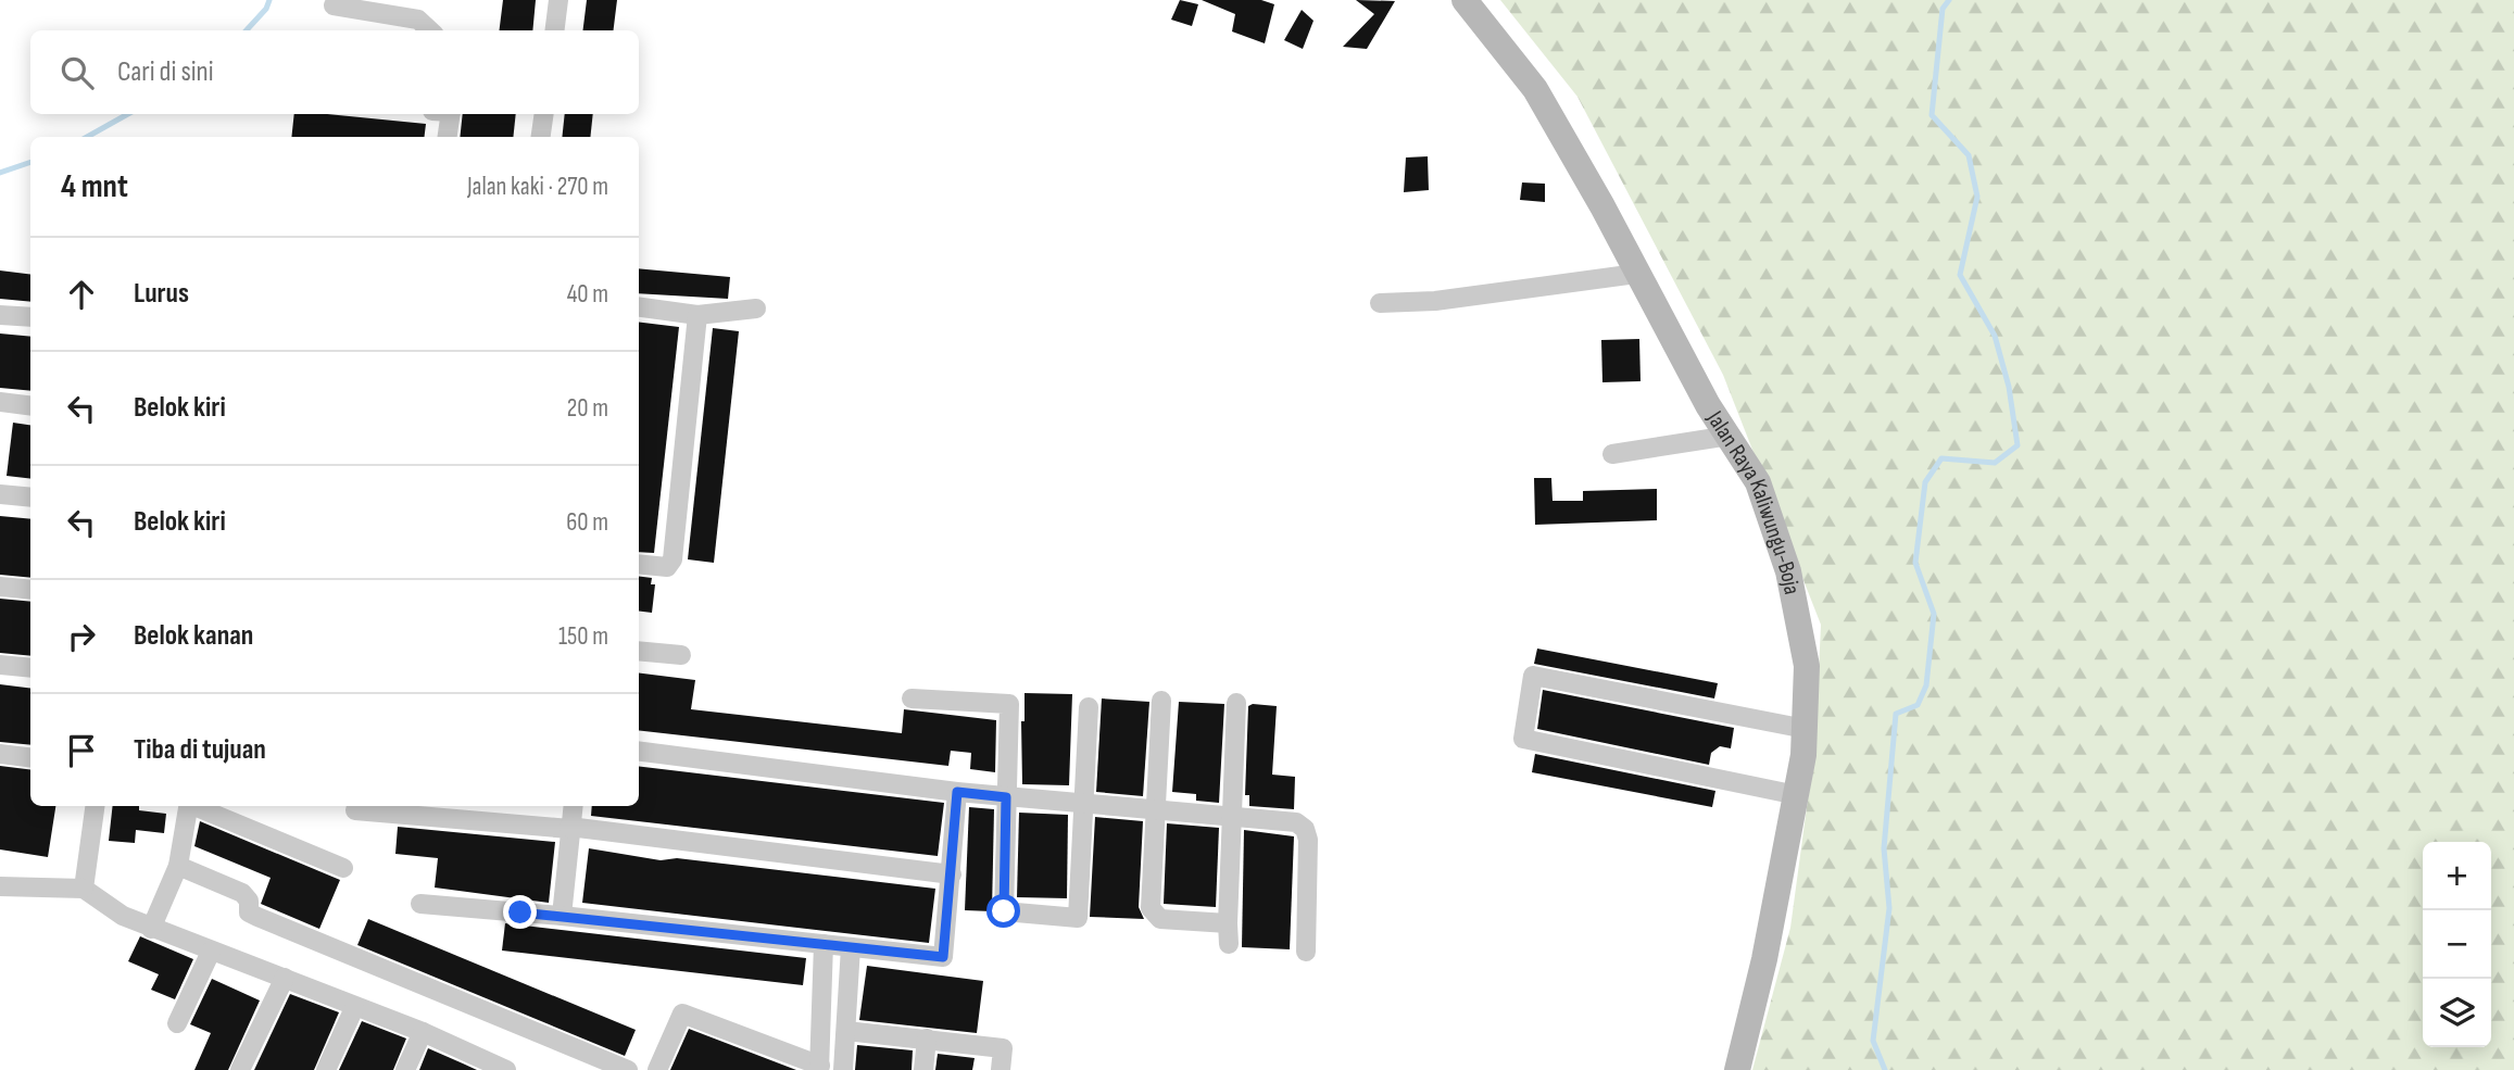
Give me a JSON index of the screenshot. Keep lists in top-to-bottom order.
{
  "streets": {
    "main road": ["Jalan Raya Kaliwungu-Boja"]
  },
  "page": {
    "search": "Cari di sini",
    "heading": ["4 mnt", "Jalan kaki · 270 m"],
    "list": [
      ["Lurus", "40 m"],
      ["Belok kiri", "20 m"],
      ["Belok kiri", "60 m"],
      ["Belok kanan", "150 m"],
      "Tiba di tujuan"
    ],
    "map_buttons": ["+", "−"]
  }
}
